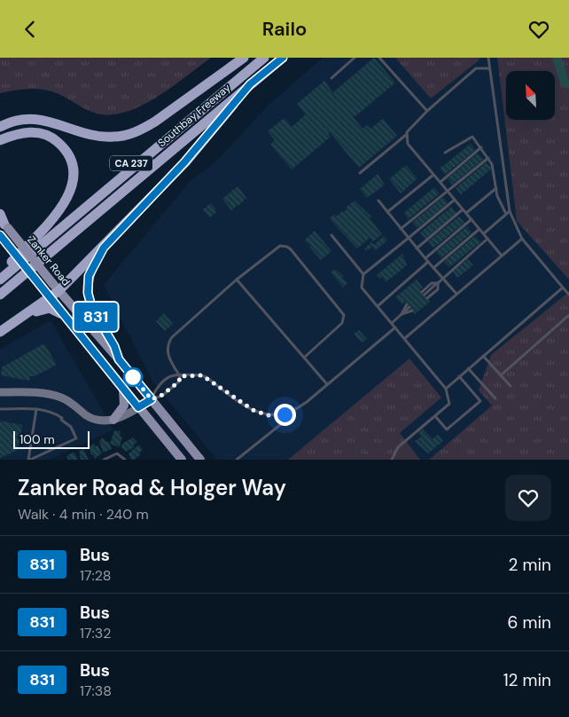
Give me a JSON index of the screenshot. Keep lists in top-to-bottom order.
{
  "streets": {
    "highway": ["Southbay Freeway", "CA 237"],
    "main road": ["Zanker Road"]
  },
  "lines": ["bus line 831"],
  "scale_bar": "100 m",
  "north": "top left",
  "page": {
    "header": "Railo",
    "on_map": "831",
    "scale": "100 m",
    "heading": ["Zanker Road & Holger Way", "Walk · 4 min · 240 m"],
    "list": [
      {
        "mark": "831",
        "name": "Bus",
        "note": "17:28",
        "value": "2 min"
      },
      {
        "mark": "831",
        "name": "Bus",
        "note": "17:32",
        "value": "6 min"
      },
      {
        "mark": "831",
        "name": "Bus",
        "note": "17:38",
        "value": "12 min"
      }
    ]
  }
}
